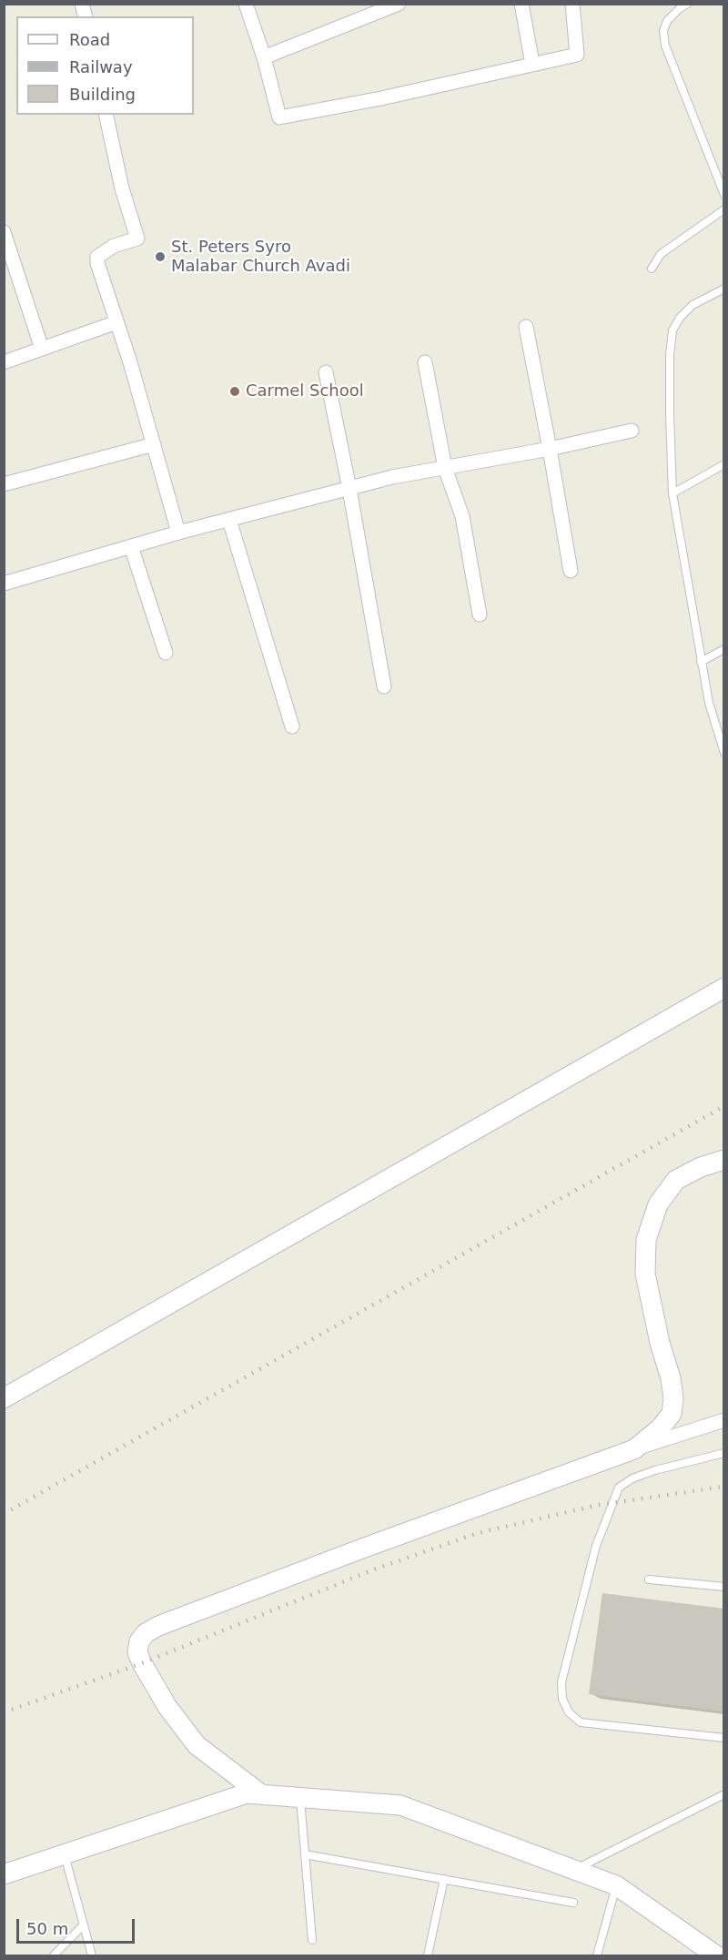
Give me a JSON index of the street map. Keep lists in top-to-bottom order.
{
  "places": ["St. Peters Syro Malabar Church Avadi", "Carmel School"],
  "legend": ["Road", "Railway", "Building"],
  "scale_bar": "50 m"
}
